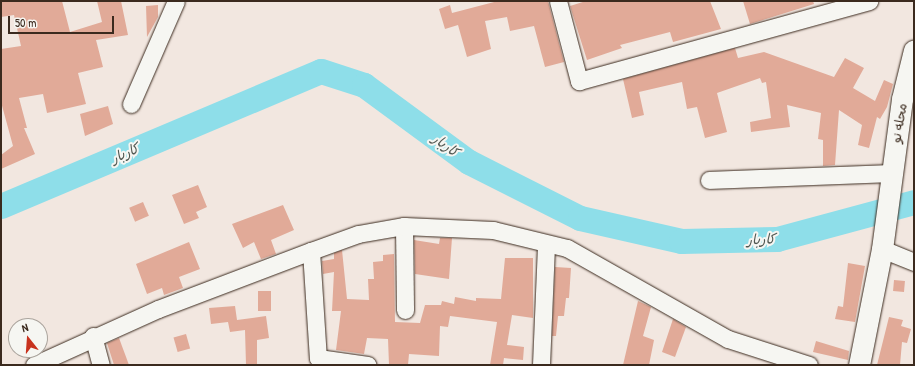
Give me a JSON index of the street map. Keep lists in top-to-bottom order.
{
  "streets": {
    "street": ["محله نو"]
  },
  "water": ["کاربار"],
  "scale_bar": "50 m",
  "north": "top"
}
